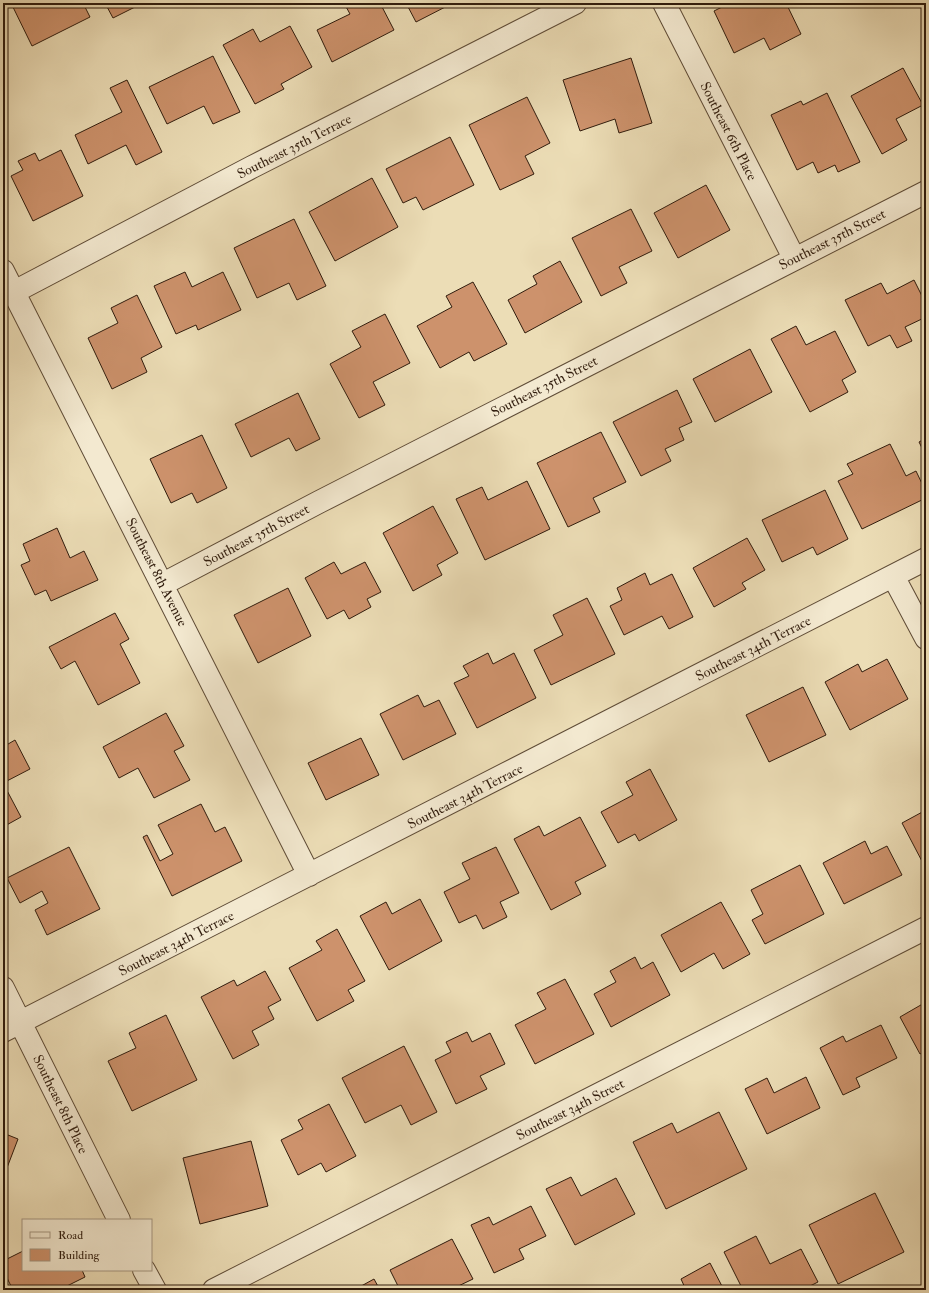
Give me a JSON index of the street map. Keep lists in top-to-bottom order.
{
  "streets": {
    "street": [
      "Southeast 6th Place",
      "Southeast 35th Terrace",
      "Southeast 35th Street",
      "Southeast 8th Avenue",
      "Southeast 34th Terrace",
      "Southeast 8th Place",
      "Southeast 34th Street"
    ]
  },
  "crossings": [
    ["Southeast 6th Place", "Southeast 35th Street"],
    ["Southeast 35th Terrace", "Southeast 8th Avenue"],
    ["Southeast 35th Street", "Southeast 8th Avenue"],
    ["Southeast 8th Avenue", "Southeast 34th Terrace"],
    ["Southeast 34th Terrace", "Southeast 8th Place"]
  ],
  "legend": ["Road", "Building"]
}
